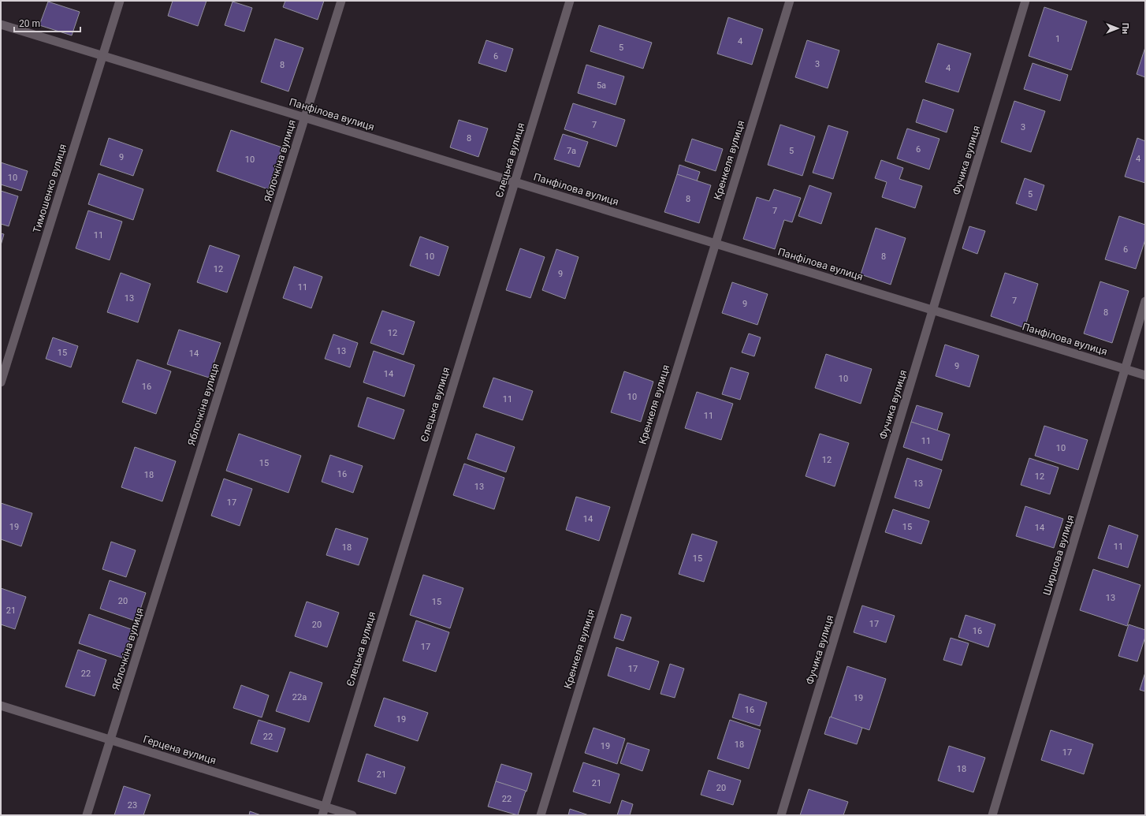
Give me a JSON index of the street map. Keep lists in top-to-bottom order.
{
  "streets": {
    "street": [
      "Панфілова вулиця",
      "Єлецька вулиця",
      "Кренкеля вулиця",
      "Фучика вулиця",
      "Яблочкіна вулиця",
      "Тимошенко вулиця",
      "Ширшова вулиця",
      "Герцена вулиця"
    ]
  },
  "crossings": [
    ["Панфілова вулиця", "Єлецька вулиця"],
    ["Панфілова вулиця", "Кренкеля вулиця"],
    ["Панфілова вулиця", "Фучика вулиця"],
    ["Панфілова вулиця", "Яблочкіна вулиця"],
    ["Панфілова вулиця", "Тимошенко вулиця"],
    ["Панфілова вулиця", "Ширшова вулиця"],
    ["Єлецька вулиця", "Герцена вулиця"],
    ["Яблочкіна вулиця", "Герцена вулиця"]
  ],
  "house_numbers": [
    "1",
    "4",
    "5",
    "6",
    "3",
    "8",
    "4",
    "5а",
    "7",
    "3",
    "8",
    "6",
    "7а",
    "5",
    "9",
    "4",
    "10",
    "10",
    "5",
    "8",
    "7",
    "11",
    "6",
    "10",
    "8",
    "12",
    "9",
    "11",
    "13",
    "7",
    "9",
    "8",
    "12",
    "13",
    "15",
    "14",
    "9",
    "14",
    "10",
    "16",
    "10",
    "11",
    "11",
    "11",
    "10",
    "12",
    "15",
    "16",
    "18",
    "12",
    "13",
    "13",
    "17",
    "14",
    "19",
    "15",
    "14",
    "11",
    "18",
    "15",
    "13",
    "20",
    "15",
    "21",
    "17",
    "20",
    "16",
    "17",
    "17",
    "22",
    "22а",
    "19",
    "16",
    "19",
    "22",
    "18",
    "19",
    "17",
    "18",
    "21",
    "21",
    "20",
    "22",
    "23"
  ],
  "scale_bar": "20 m",
  "north": "right"
}
